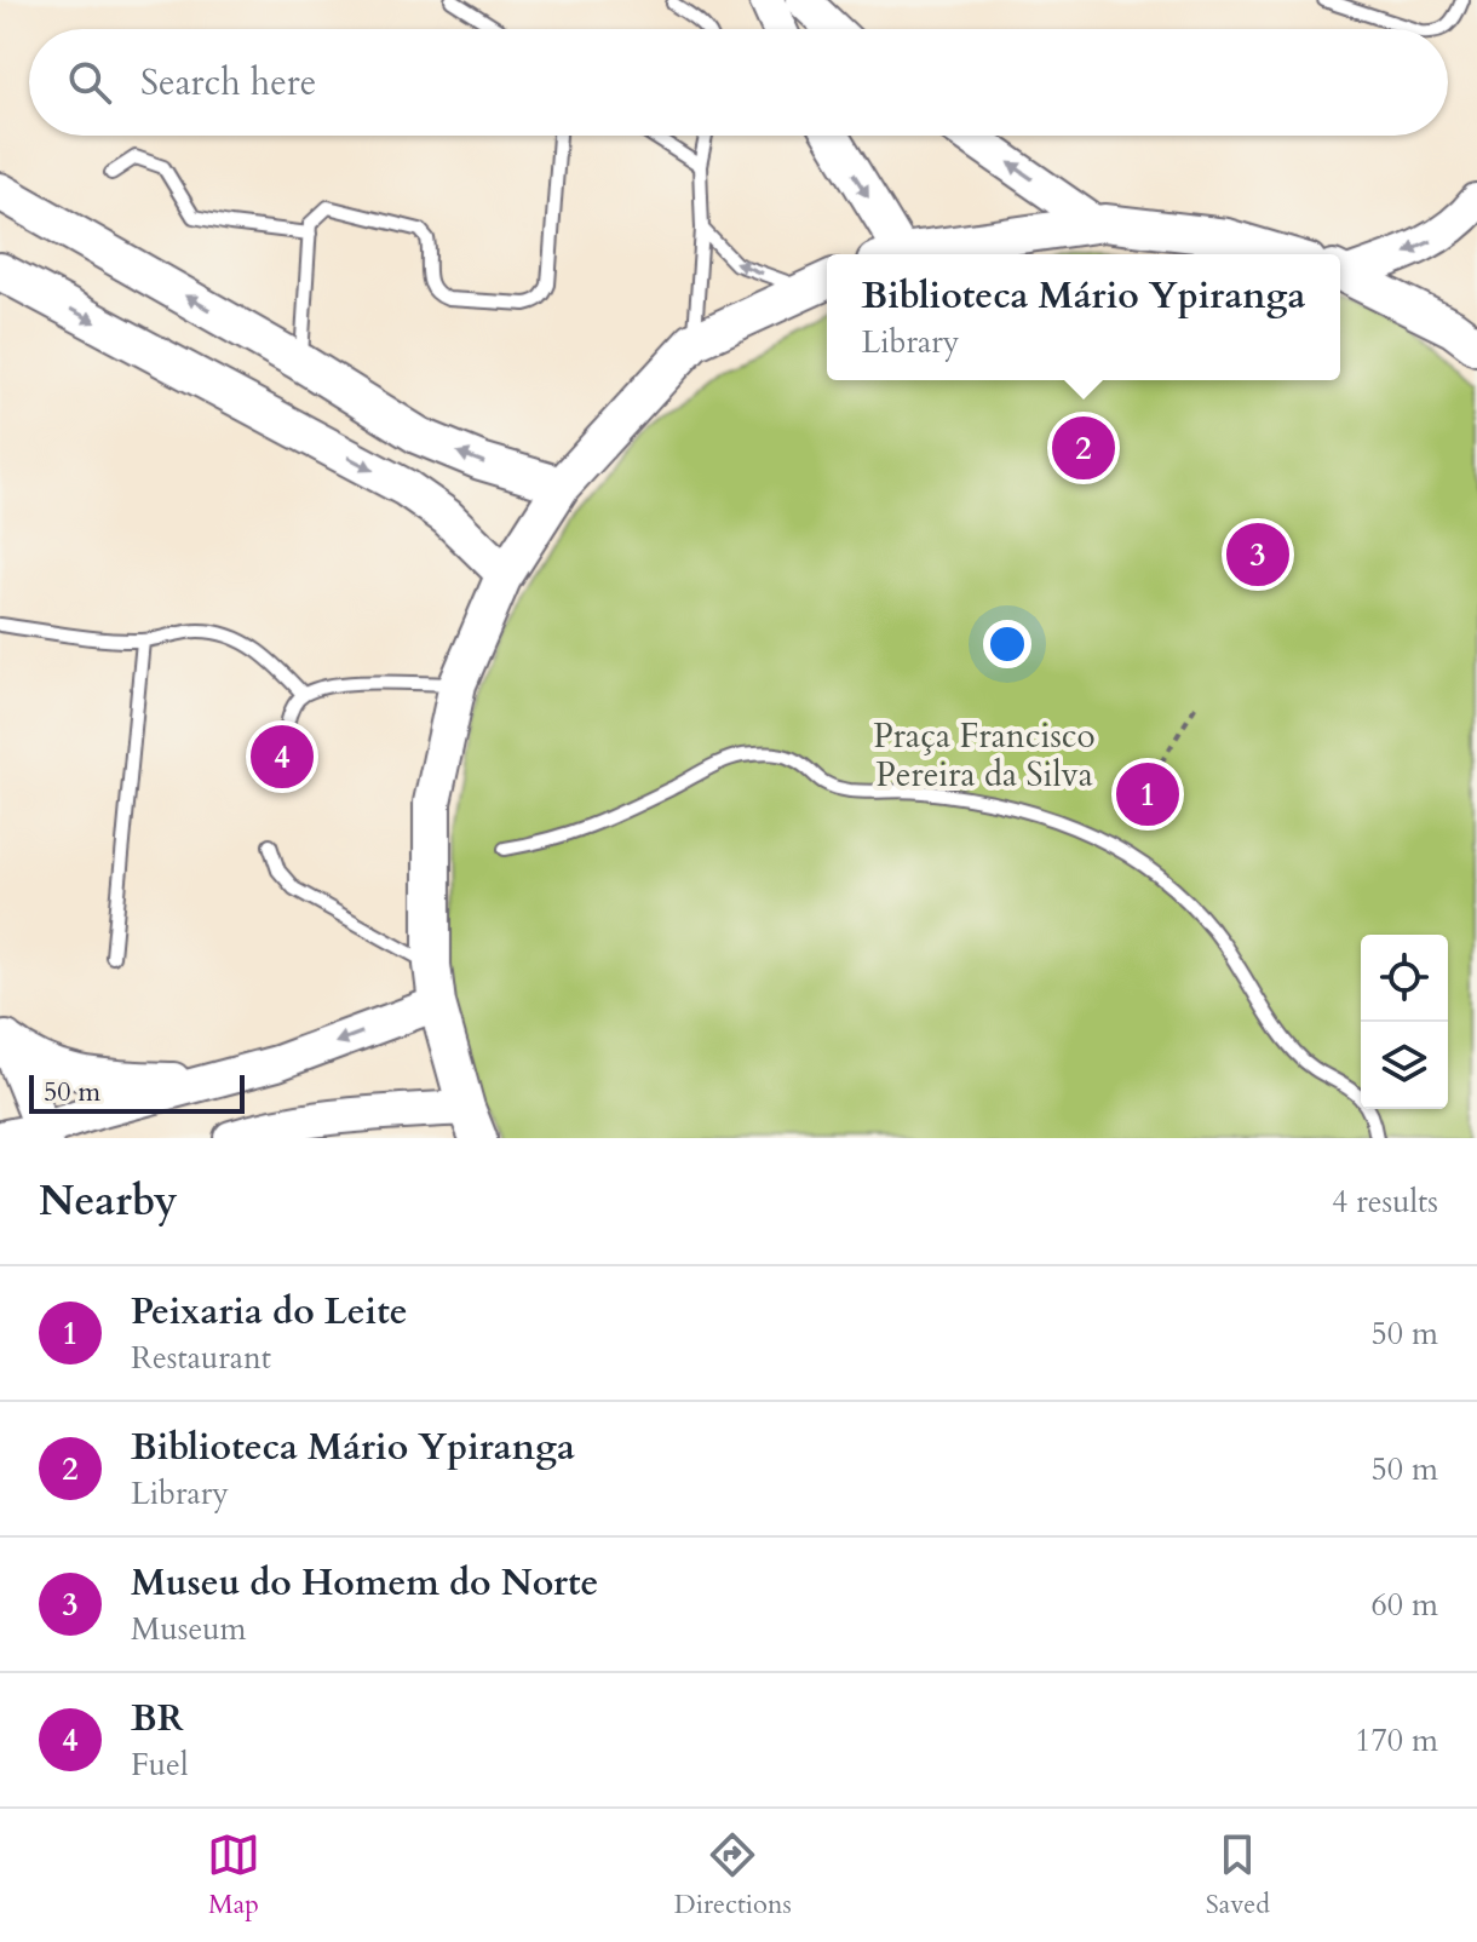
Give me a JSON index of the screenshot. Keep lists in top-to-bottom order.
{
  "parks": ["Praça Francisco Pereira da Silva"],
  "scale_bar": "50 m",
  "page": {
    "search": "Search here",
    "popup": ["Biblioteca Mário Ypiranga", "Library"],
    "pins": [
      "2",
      "3",
      "4",
      "1"
    ],
    "scale": "50 m",
    "heading": ["Nearby", "4 results"],
    "list": [
      {
        "mark": "1",
        "name": "Peixaria do Leite",
        "note": "Restaurant",
        "value": "50 m"
      },
      {
        "mark": "2",
        "name": "Biblioteca Mário Ypiranga",
        "note": "Library",
        "value": "50 m"
      },
      {
        "mark": "3",
        "name": "Museu do Homem do Norte",
        "note": "Museum",
        "value": "60 m"
      },
      {
        "mark": "4",
        "name": "BR",
        "note": "Fuel",
        "value": "170 m"
      }
    ],
    "nav": ["Map", "Directions", "Saved"]
  }
}
